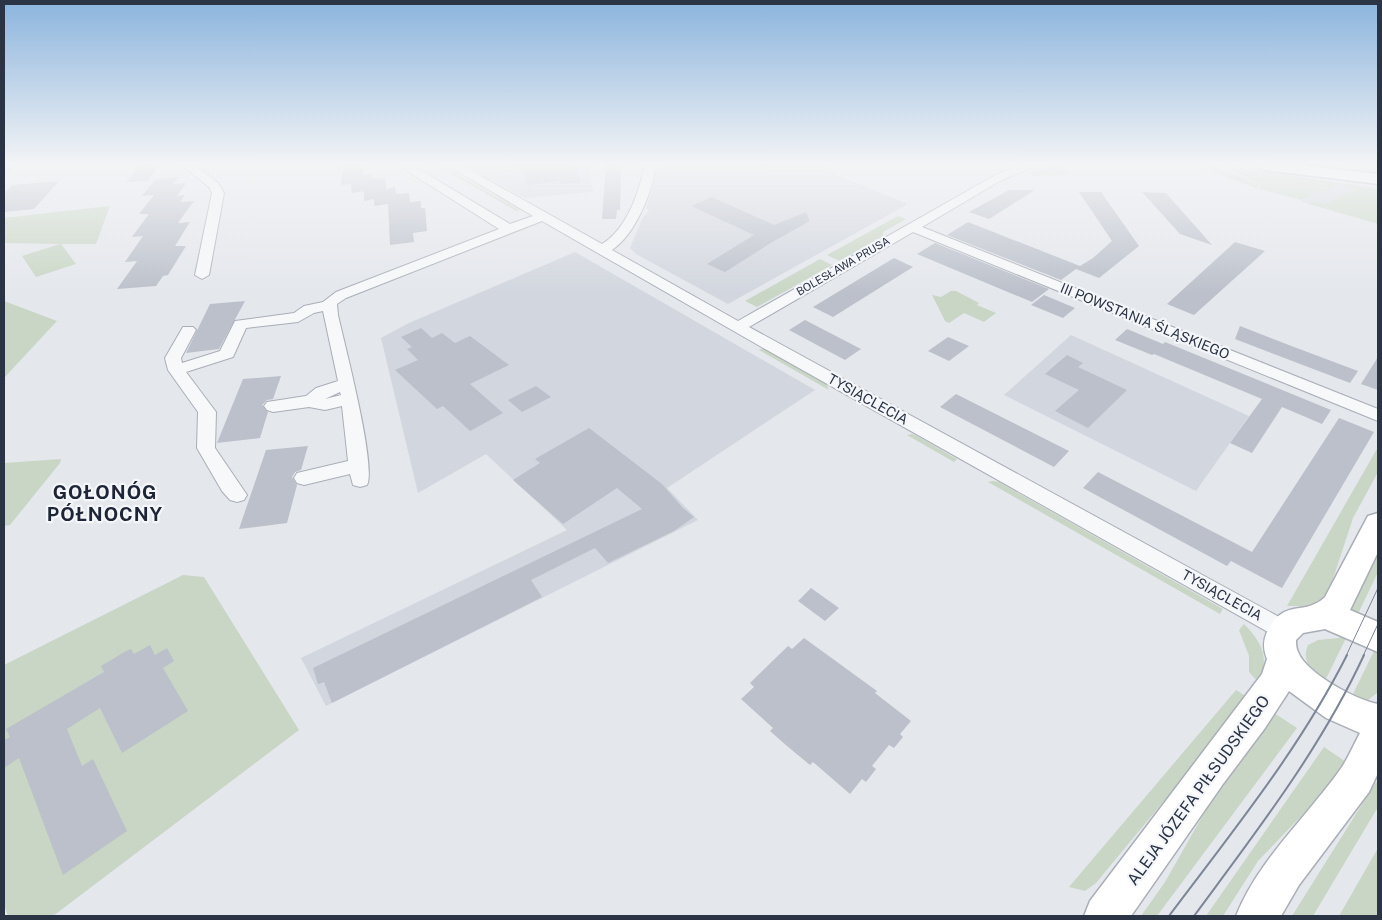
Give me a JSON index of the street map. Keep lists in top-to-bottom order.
{
  "streets": {
    "street": [
      "BOLESŁAWA PRUSA",
      "III POWSTANIA ŚLĄSKIEGO",
      "TYSIĄCLECIA",
      "ALEJA JÓZEFA PIŁSUDSKIEGO"
    ]
  },
  "crossings": [
    ["BOLESŁAWA PRUSA", "III POWSTANIA ŚLĄSKIEGO"],
    ["BOLESŁAWA PRUSA", "TYSIĄCLECIA"],
    ["TYSIĄCLECIA", "ALEJA JÓZEFA PIŁSUDSKIEGO"]
  ],
  "districts": ["GOŁONÓG PÓŁNOCNY"]
}
